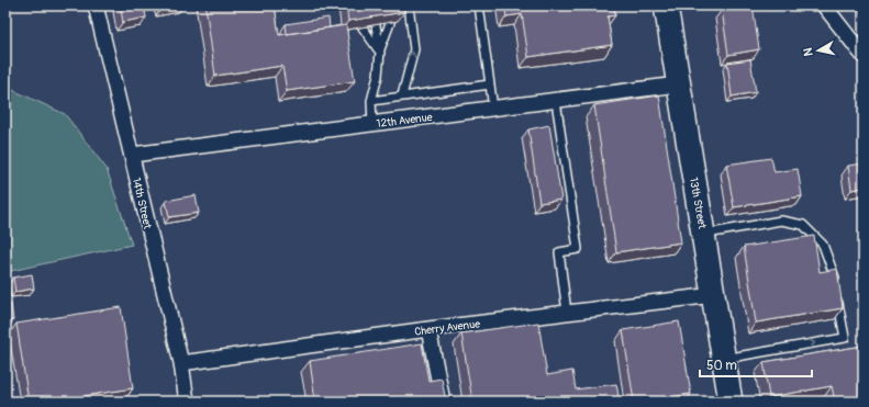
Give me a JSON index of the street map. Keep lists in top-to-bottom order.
{
  "streets": {
    "main road": ["13th Street"],
    "street": ["12th Avenue", "14th Street", "Cherry Avenue"]
  },
  "crossings": [
    ["12th Avenue", "14th Street"],
    ["12th Avenue", "13th Street"],
    ["14th Street", "Cherry Avenue"],
    ["13th Street", "Cherry Avenue"]
  ],
  "scale_bar": "50 m",
  "north": "left"
}
